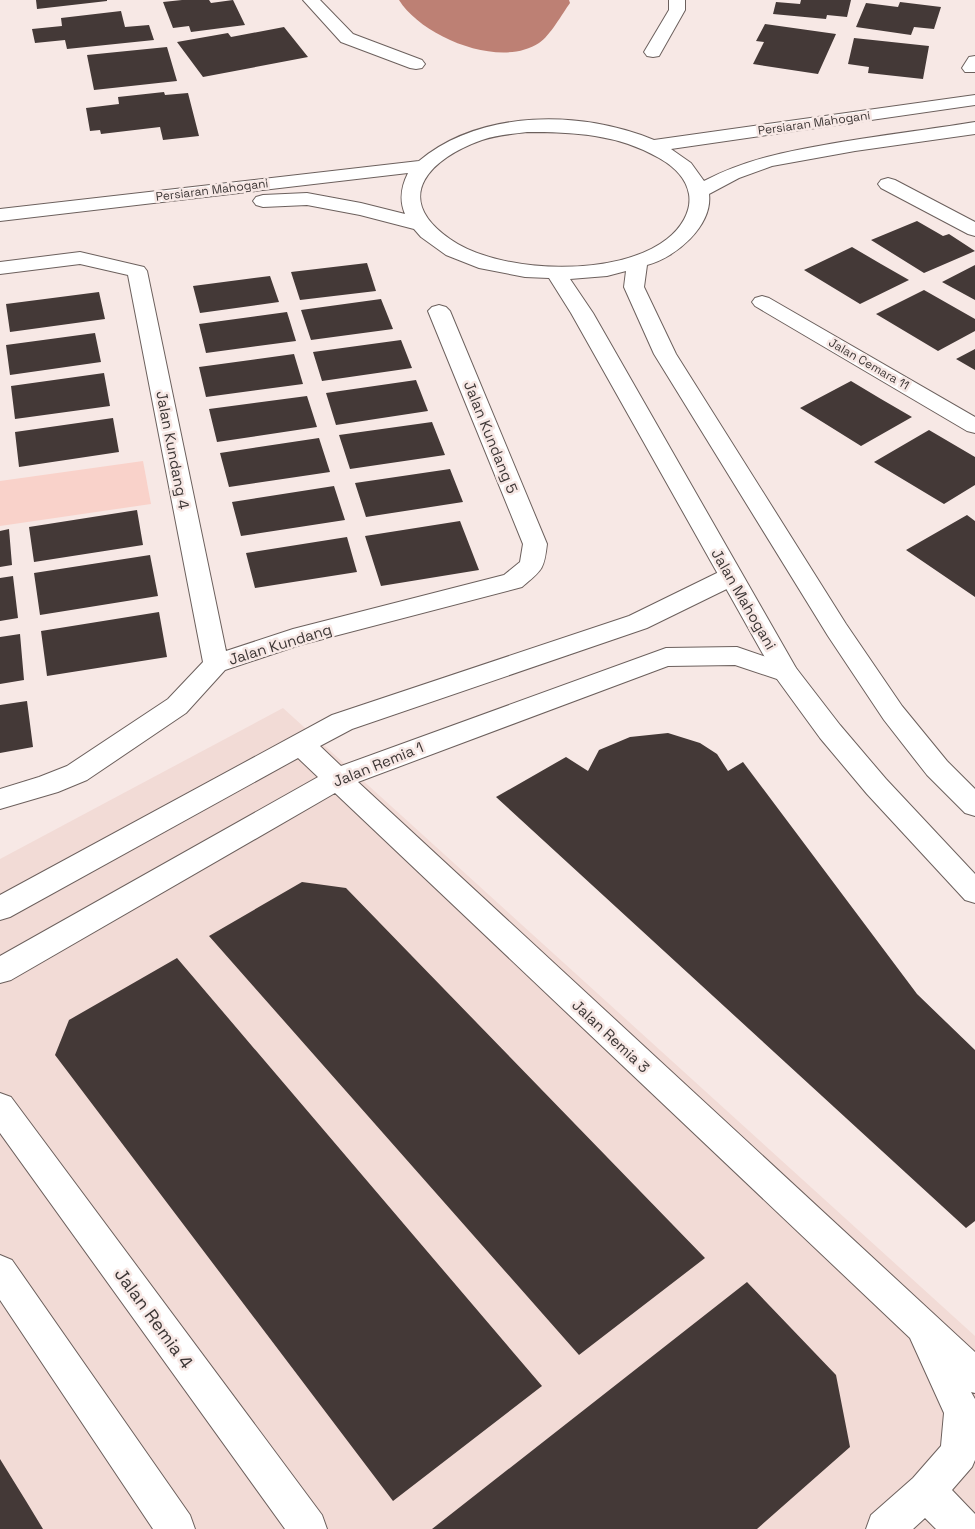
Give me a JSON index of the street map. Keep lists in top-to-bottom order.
{
  "streets": {
    "street": [
      "Persiaran Mahogani",
      "Jalan Cemara 11",
      "Jalan Kundang 5",
      "Jalan Kundang 4",
      "Jalan Mahogani",
      "Jalan Kundang",
      "Jalan Remia 1",
      "Jalan Remia 3",
      "Jalan Remia 4"
    ]
  },
  "crossings": [
    ["Jalan Kundang 5", "Jalan Kundang"],
    ["Jalan Kundang 4", "Jalan Kundang"],
    ["Jalan Mahogani", "Jalan Remia 1"],
    ["Jalan Remia 1", "Jalan Remia 3"]
  ]
}
